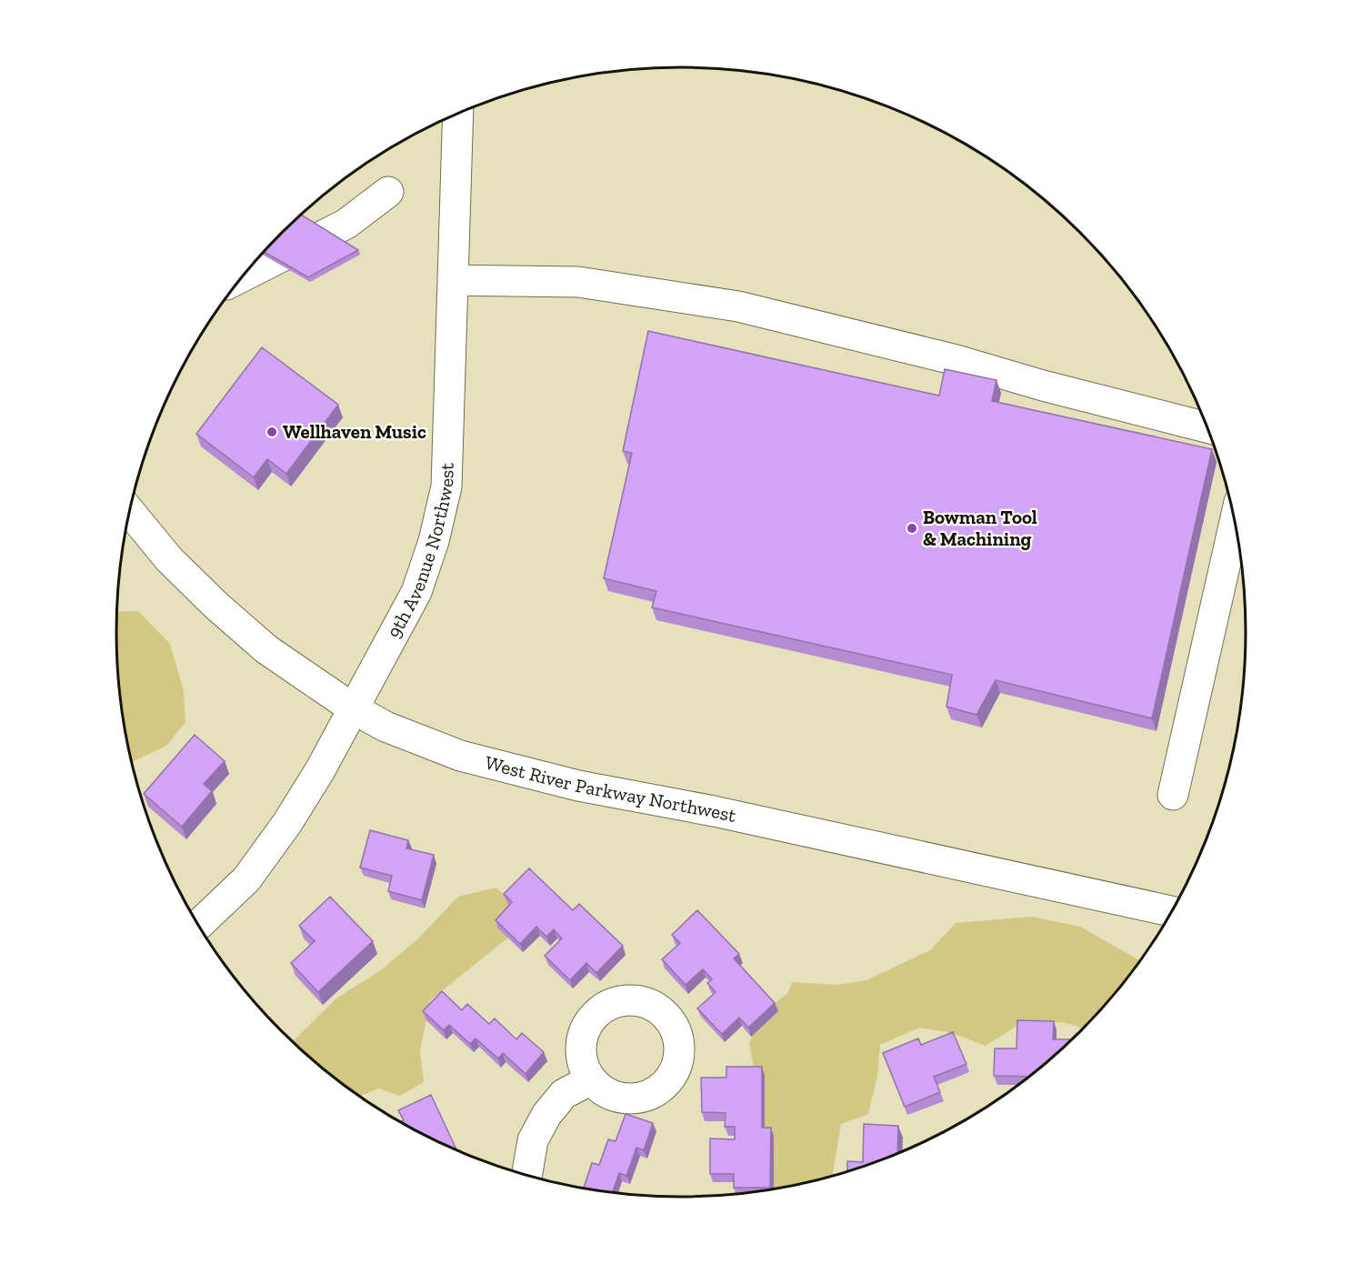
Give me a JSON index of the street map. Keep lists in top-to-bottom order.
{
  "streets": {
    "main road": ["9th Avenue Northwest", "West River Parkway Northwest"]
  },
  "crossings": [
    ["9th Avenue Northwest", "West River Parkway Northwest"]
  ],
  "places": ["Wellhaven Music", "Bowman Tool & Machining"]
}
